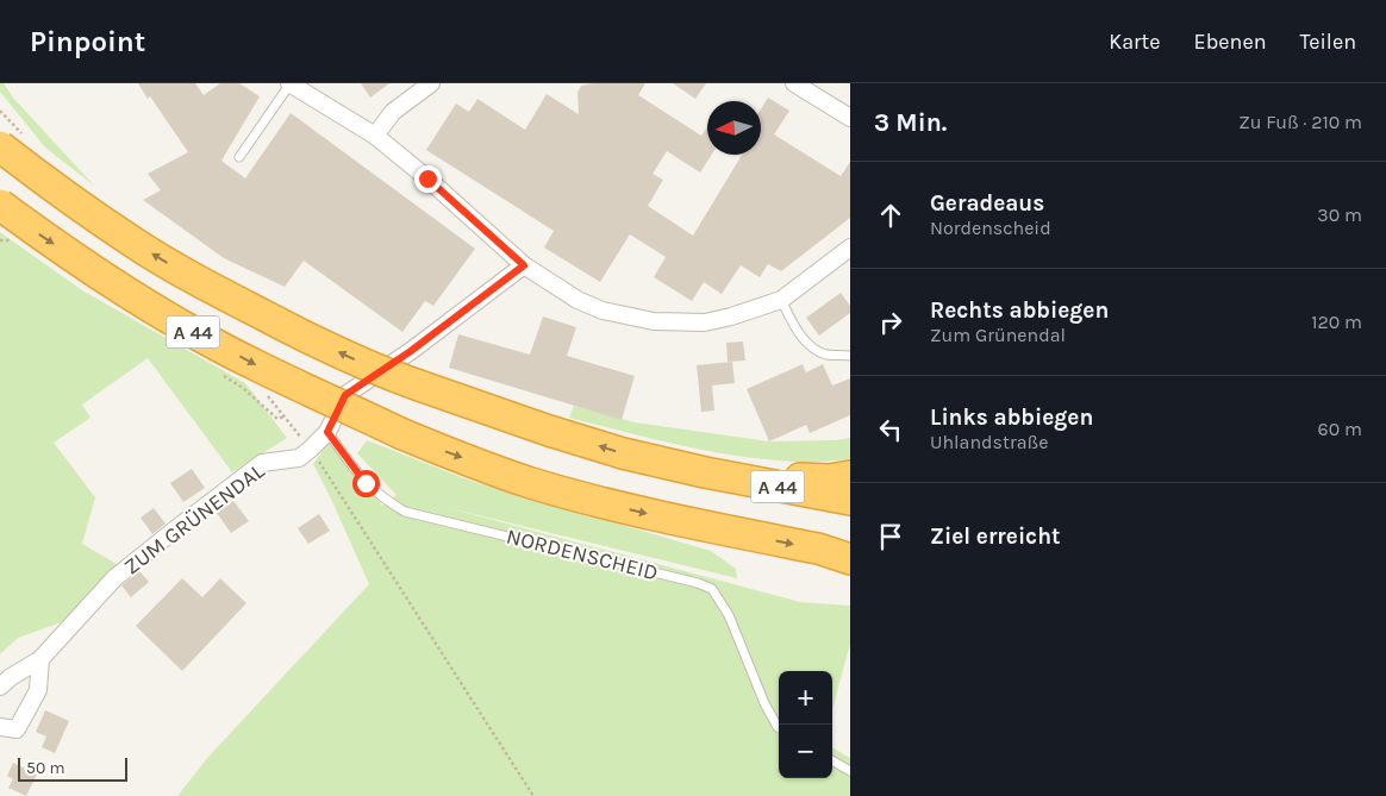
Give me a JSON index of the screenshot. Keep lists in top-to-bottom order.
{
  "streets": {
    "highway": ["A 44"],
    "street": ["ZUM GRÜNENDAL"],
    "lane": ["NORDENSCHEID"]
  },
  "crossings": [
    ["ZUM GRÜNENDAL", "NORDENSCHEID"]
  ],
  "scale_bar": "50 m",
  "north": "left",
  "page": {
    "header": "Pinpoint",
    "nav": ["Karte", "Ebenen", "Teilen"],
    "heading": ["3 Min.", "Zu Fuß · 210 m"],
    "list": [
      ["Geradeaus", "Nordenscheid", "30 m"],
      ["Rechts abbiegen", "Zum Grünendal", "120 m"],
      ["Links abbiegen", "Uhlandstraße", "60 m"],
      "Ziel erreicht"
    ],
    "map_buttons": ["+", "−"],
    "scale": "50 m"
  }
}
